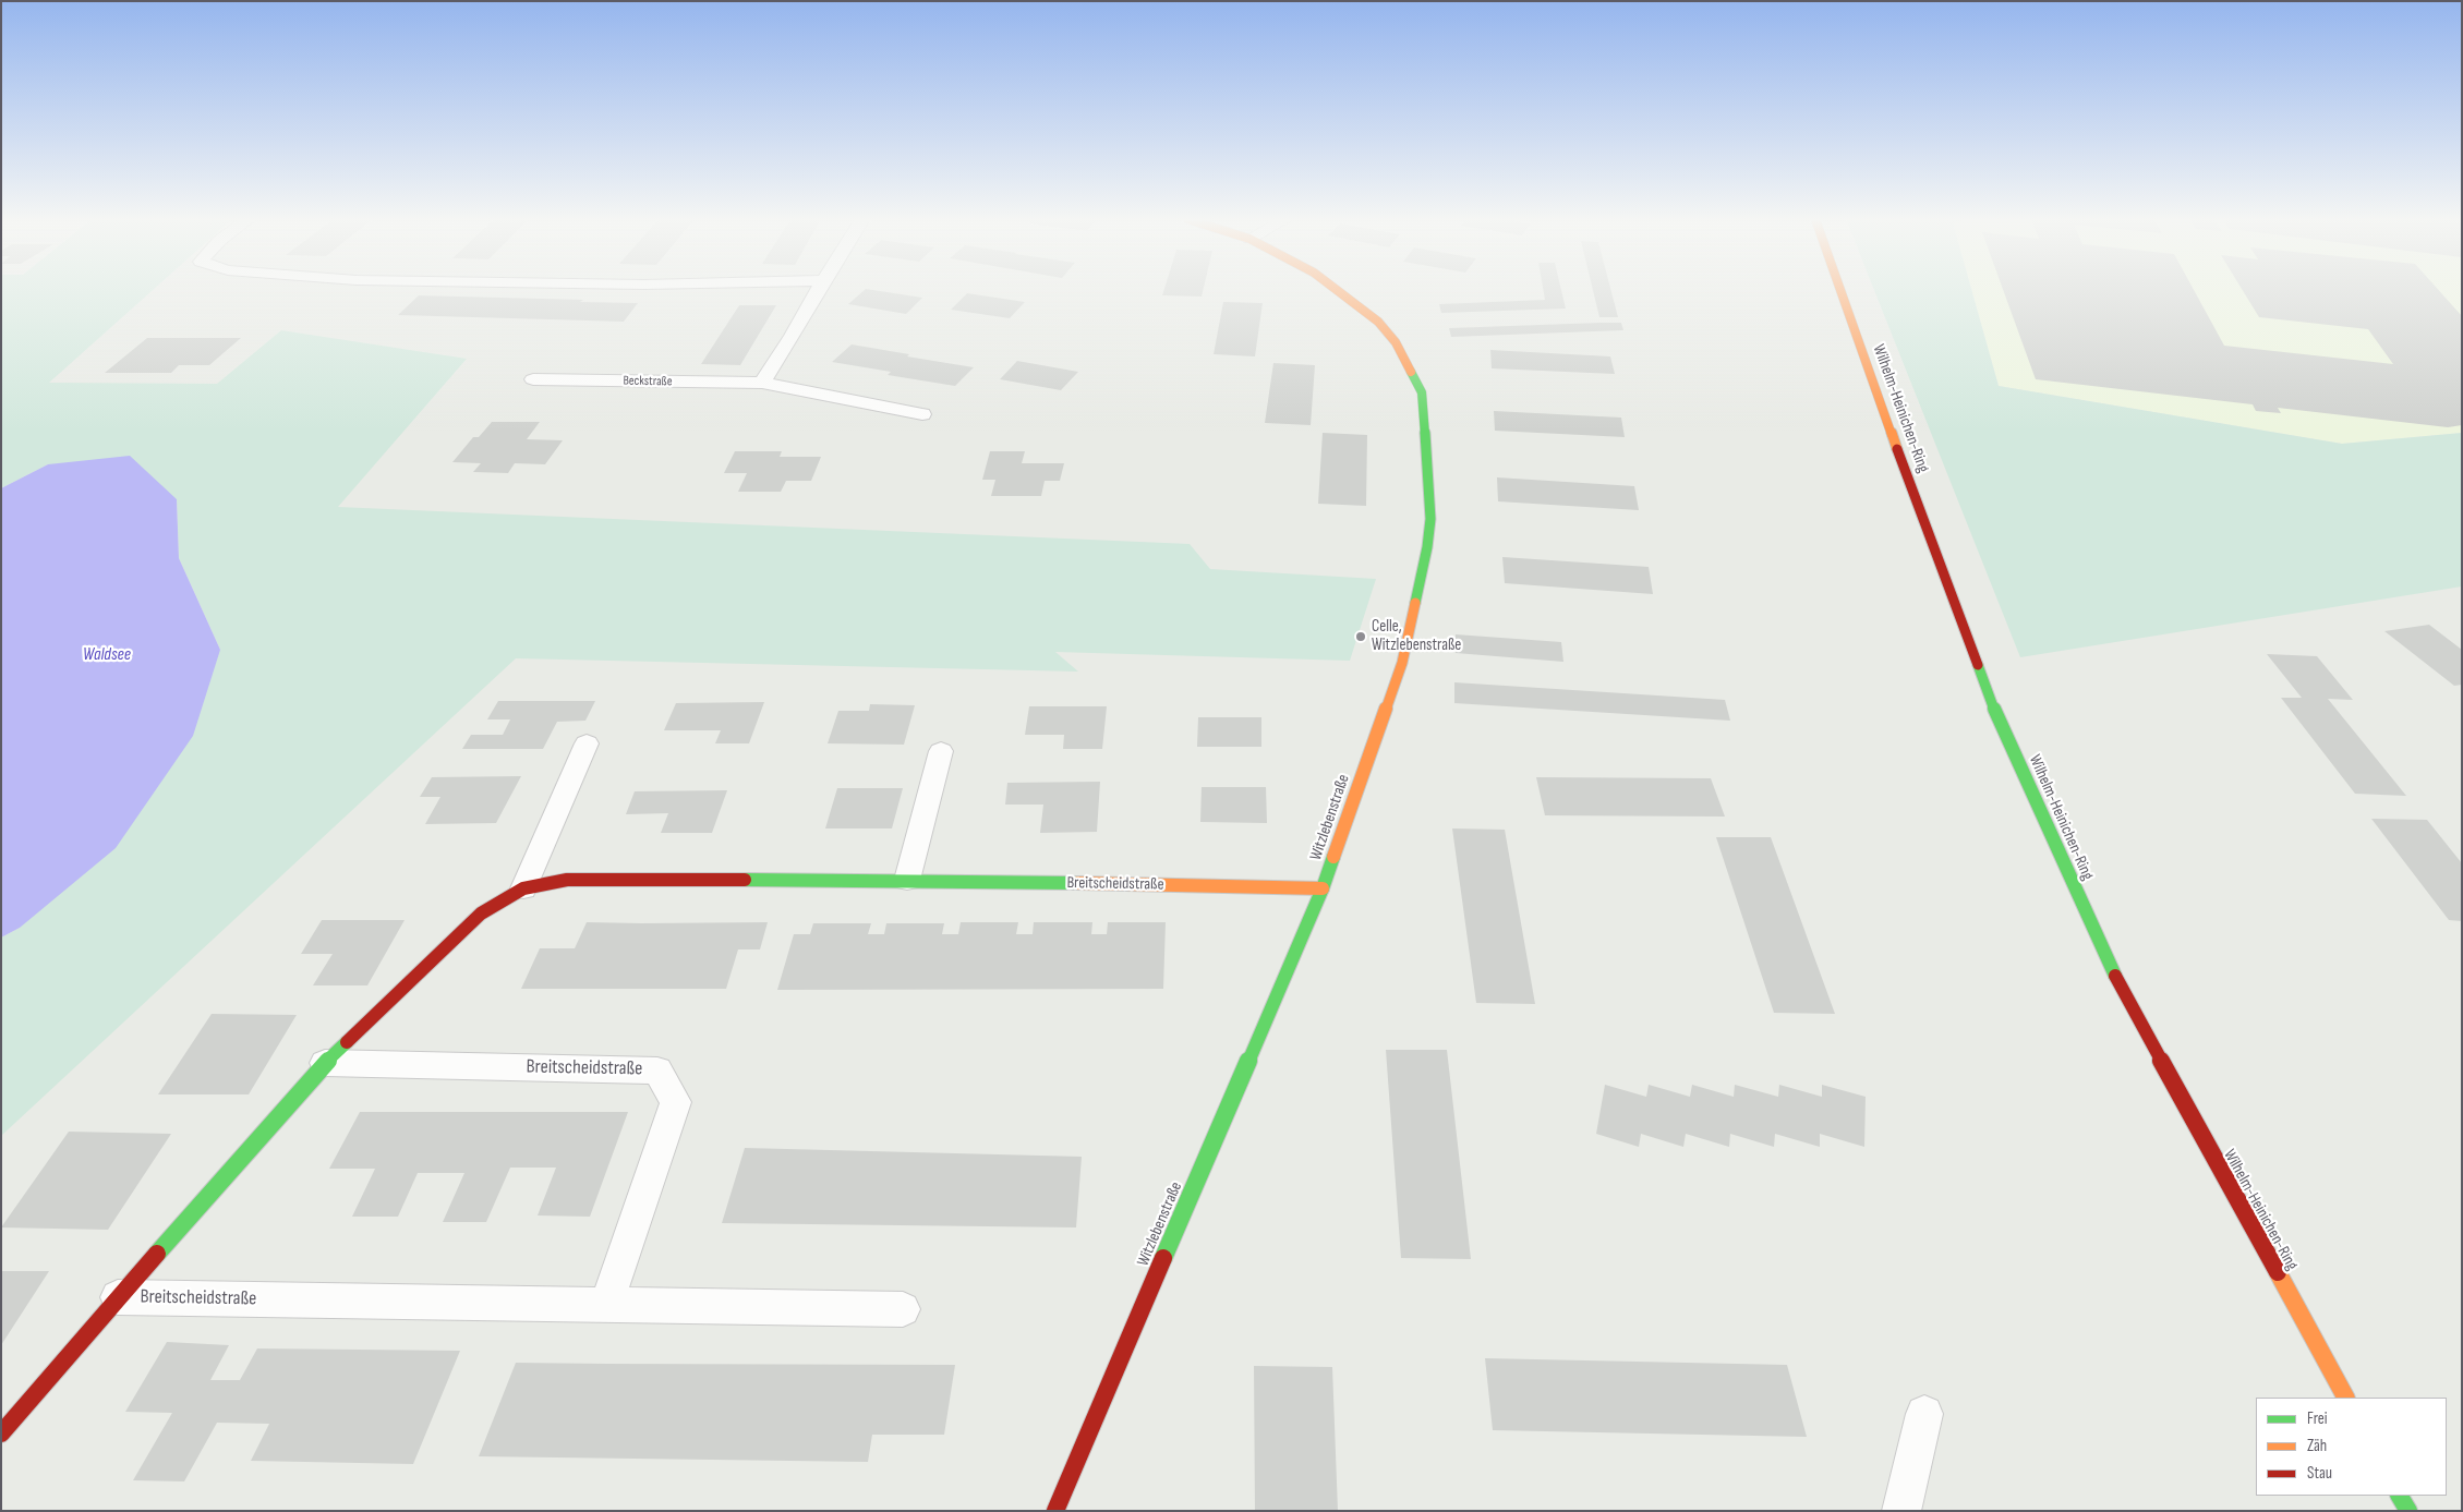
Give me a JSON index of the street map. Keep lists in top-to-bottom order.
{
  "streets": {
    "street": [
      "Beckstraße",
      "Wilhelm-Heinichen-Ring",
      "Witzlebenstraße",
      "Breitscheidstraße"
    ]
  },
  "crossings": [
    ["Witzlebenstraße", "Breitscheidstraße"]
  ],
  "water": ["Waldsee"],
  "places": ["Celle, Witzlebenstraße"],
  "legend": ["Frei", "Zäh", "Stau"]
}
